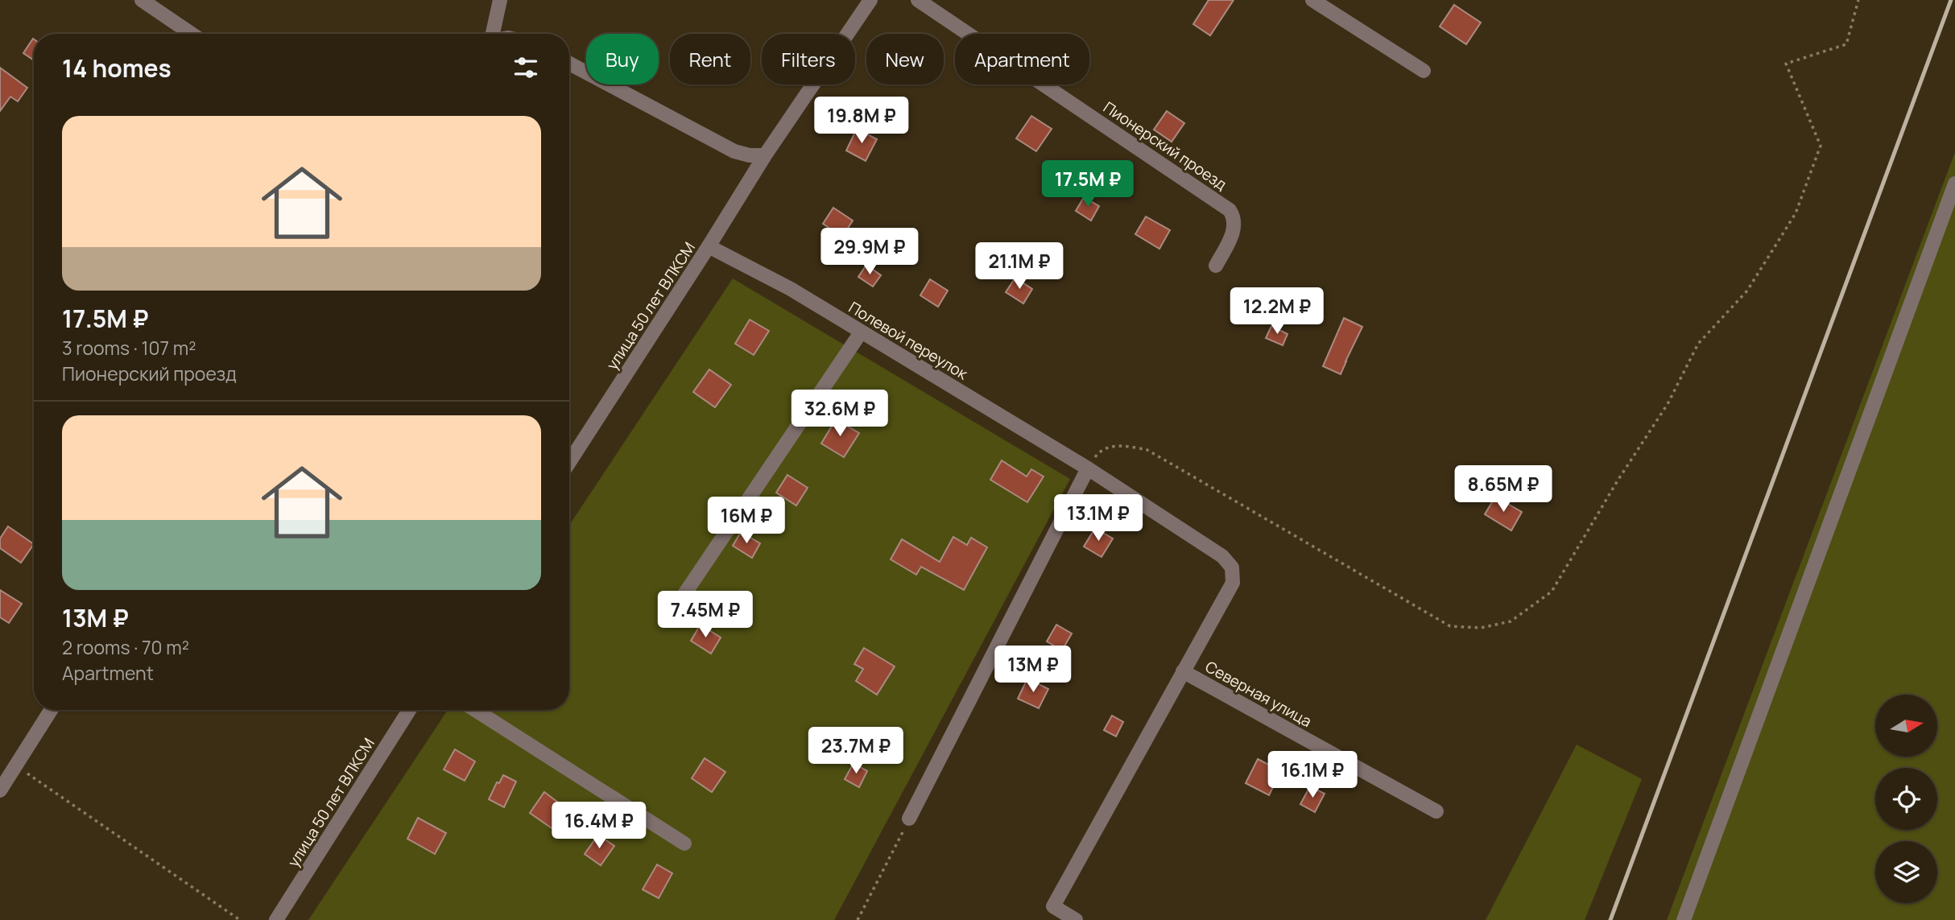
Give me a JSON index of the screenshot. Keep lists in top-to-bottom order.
{
  "streets": {
    "street": [
      "Пионерский проезд",
      "улица 50 лет ВЛКСМ",
      "Полевой переулок",
      "Северная улица"
    ]
  },
  "crossings": [
    ["улица 50 лет ВЛКСМ", "Полевой переулок"],
    ["Полевой переулок", "Северная улица"]
  ],
  "north": "right",
  "page": {
    "chip": [
      "Buy",
      "Rent",
      "Filters",
      "New",
      "Apartment"
    ],
    "heading": "14 homes",
    "price": [
      "19.8M ₽",
      "17.5M ₽",
      "29.9M ₽",
      "21.1M ₽",
      "12.2M ₽",
      "32.6M ₽",
      "8.65M ₽",
      "13.1M ₽",
      "16M ₽",
      "7.45M ₽",
      "13M ₽",
      "23.7M ₽",
      "16.1M ₽",
      "16.4M ₽"
    ],
    "list": [
      {
        "name": "17.5M ₽",
        "note": "3 rooms · 107 m² · Пионерский проезд"
      },
      {
        "name": "13M ₽",
        "note": "2 rooms · 70 m² · Apartment"
      }
    ]
  }
}
